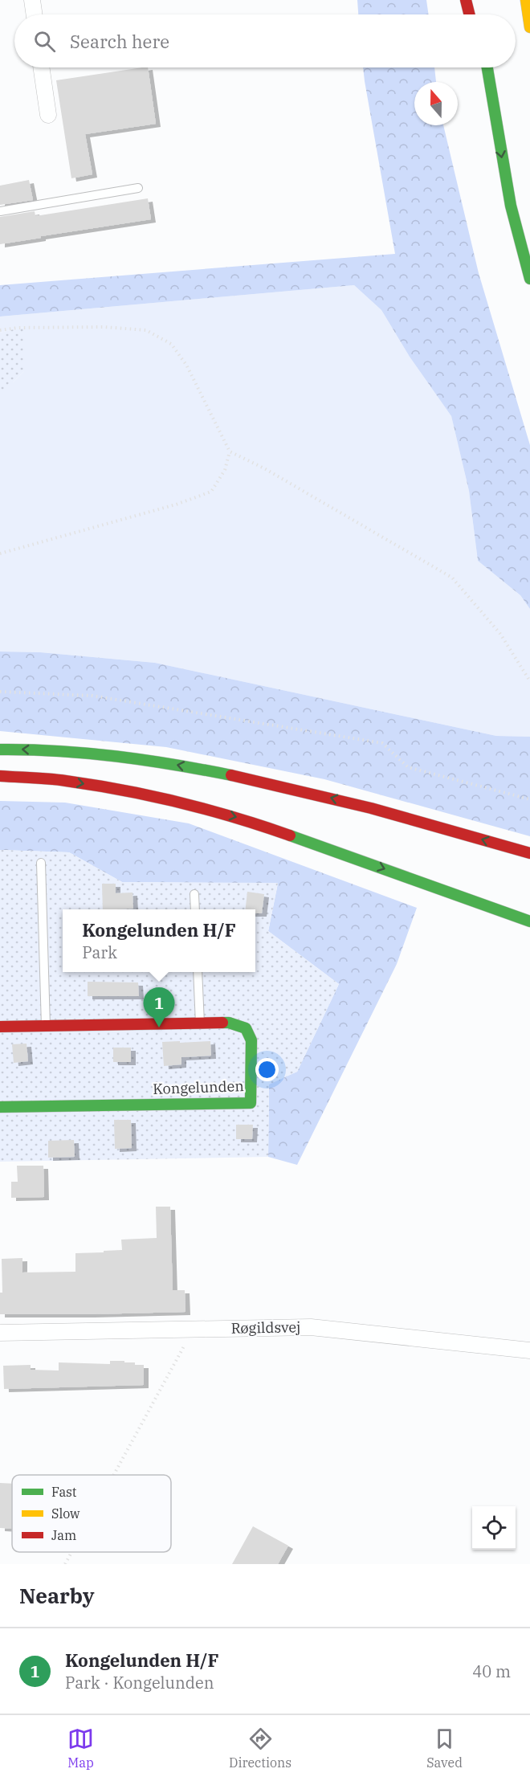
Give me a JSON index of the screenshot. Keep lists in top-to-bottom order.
{
  "streets": {
    "main road": ["Kongelunden"],
    "street": ["Røgildsvej"]
  },
  "legend": ["Fast", "Slow", "Jam"],
  "north": "top",
  "page": {
    "search": "Search here",
    "popup": ["Kongelunden H/F", "Park"],
    "pins": "1",
    "heading": "Nearby",
    "list": [
      {
        "mark": "1",
        "name": "Kongelunden H/F",
        "note": "Park · Kongelunden",
        "value": "40 m"
      }
    ],
    "nav": ["Map", "Directions", "Saved"]
  }
}
